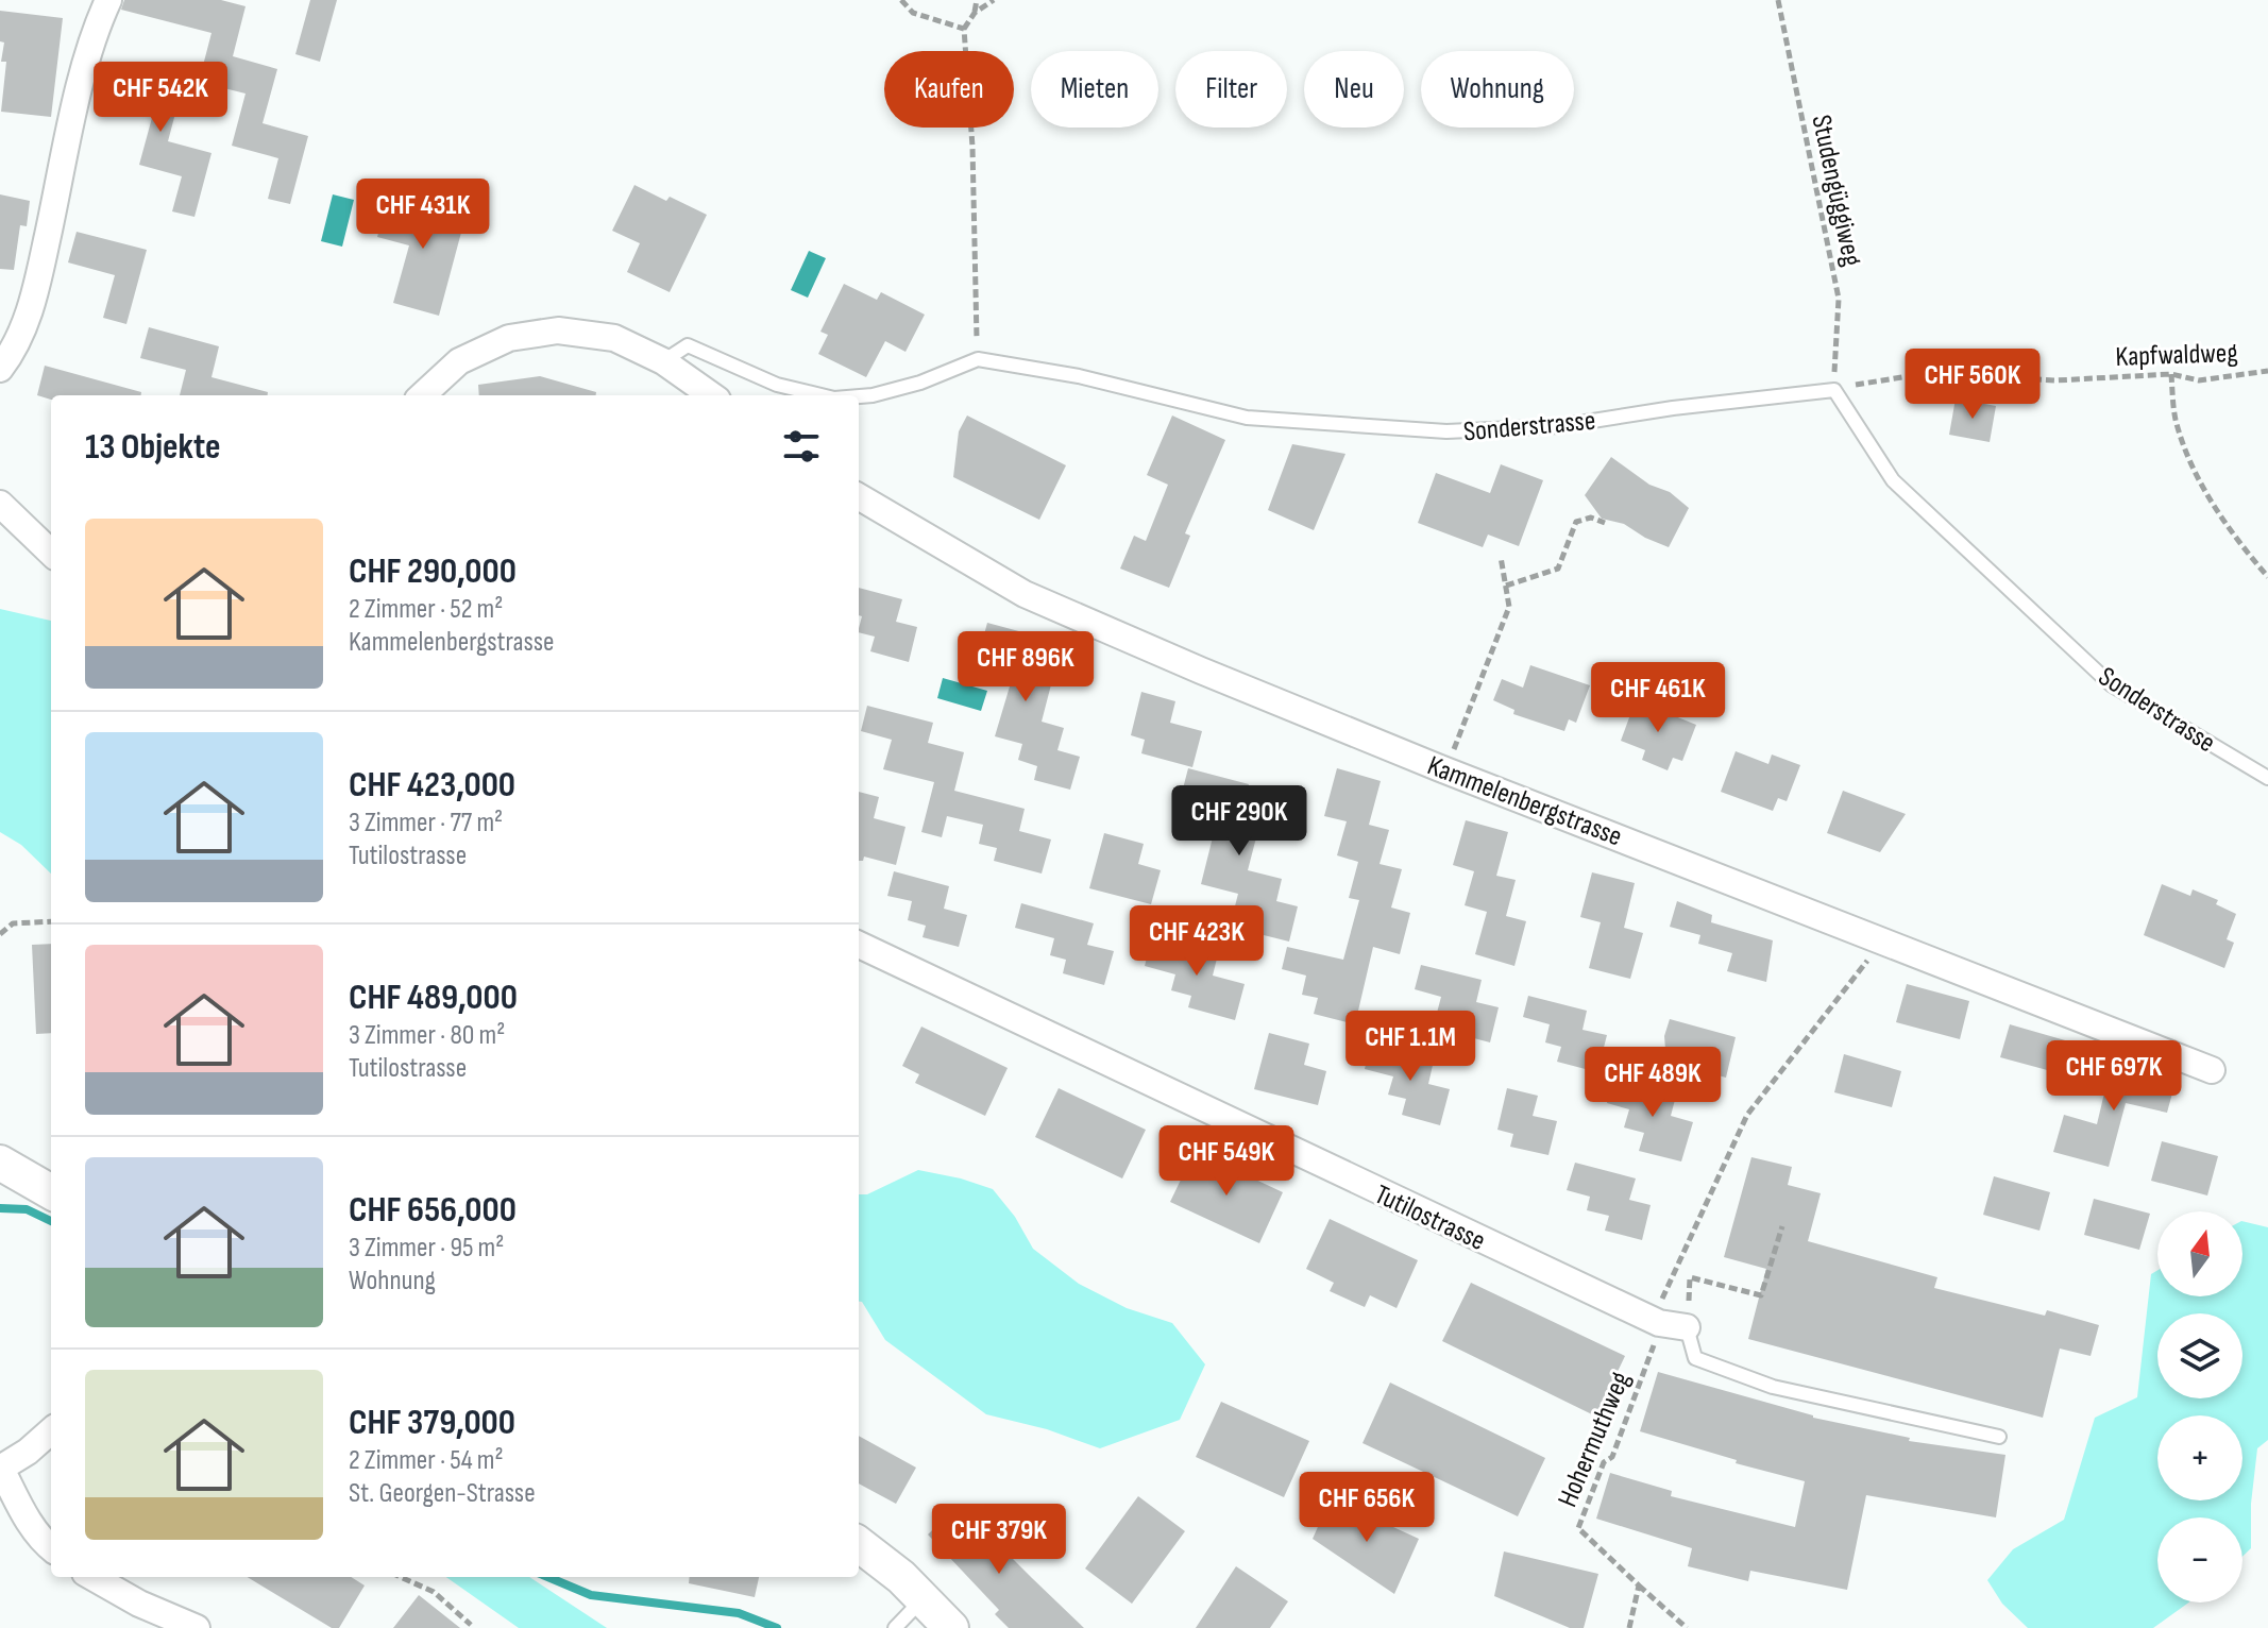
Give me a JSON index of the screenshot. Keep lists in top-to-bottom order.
{
  "streets": {
    "street": ["Kammelenbergstrasse", "Tutilostrasse"],
    "lane": ["Sonderstrasse"],
    "path": ["Studengüggiweg", "Kapfwaldweg", "Hohermuthweg"]
  },
  "crossings": [
    ["Studengüggiweg", "Kapfwaldweg"],
    ["Studengüggiweg", "Sonderstrasse"],
    ["Kapfwaldweg", "Sonderstrasse"]
  ],
  "north": "top",
  "page": {
    "chip": [
      "Kaufen",
      "Mieten",
      "Filter",
      "Neu",
      "Wohnung"
    ],
    "price": [
      "CHF 542K",
      "CHF 431K",
      "CHF 560K",
      "CHF 896K",
      "CHF 461K",
      "CHF 290K",
      "CHF 423K",
      "CHF 1.1M",
      "CHF 697K",
      "CHF 489K",
      "CHF 549K",
      "CHF 656K",
      "CHF 379K"
    ],
    "heading": "13 Objekte",
    "list": [
      {
        "name": "CHF 290,000",
        "note": "2 Zimmer · 52 m² · Kammelenbergstrasse"
      },
      {
        "name": "CHF 423,000",
        "note": "3 Zimmer · 77 m² · Tutilostrasse"
      },
      {
        "name": "CHF 489,000",
        "note": "3 Zimmer · 80 m² · Tutilostrasse"
      },
      {
        "name": "CHF 656,000",
        "note": "3 Zimmer · 95 m² · Wohnung"
      },
      {
        "name": "CHF 379,000",
        "note": "2 Zimmer · 54 m² · St. Georgen-Strasse"
      }
    ],
    "map_buttons": ["+", "−"]
  }
}
